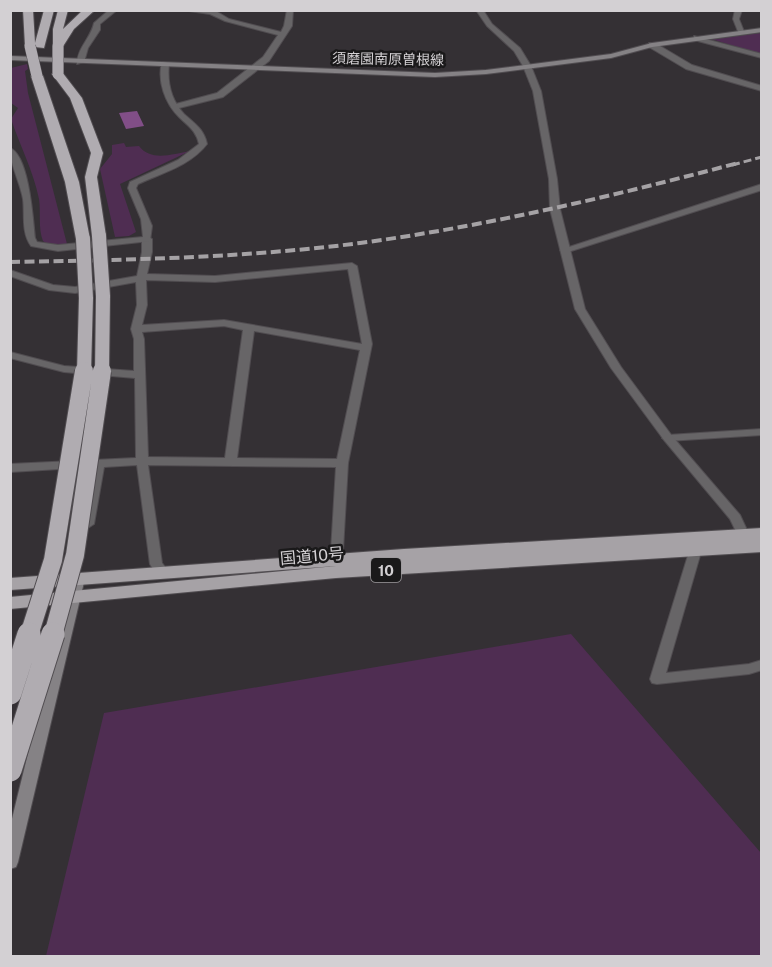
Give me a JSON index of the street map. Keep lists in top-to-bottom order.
{
  "streets": {
    "highway": ["国道10号", "10"],
    "main road": ["須磨園南原曽根線"]
  }
}
